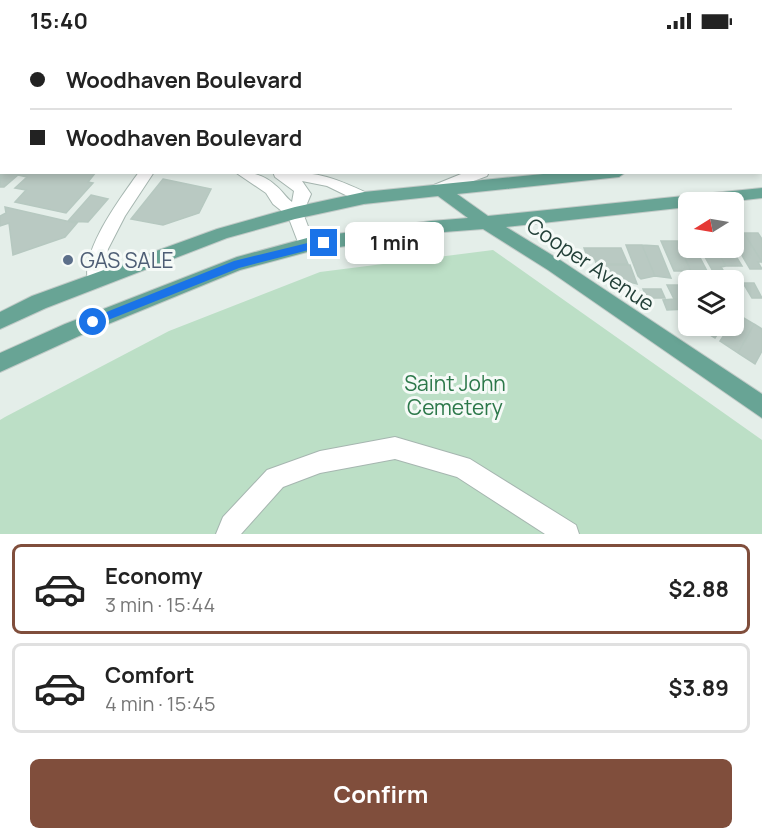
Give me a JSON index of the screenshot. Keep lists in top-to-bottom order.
{
  "streets": {
    "main road": ["Cooper Avenue"]
  },
  "parks": ["Saint John Cemetery"],
  "places": ["GAS SALE"],
  "north": "left",
  "page": {
    "status": "15:40",
    "banner": ["Woodhaven Boulevard", "Woodhaven Boulevard"],
    "bubble": "1 min",
    "list": [
      {
        "name": "Economy",
        "note": "3 min · 15:44",
        "value": "$2.88"
      },
      {
        "name": "Comfort",
        "note": "4 min · 15:45",
        "value": "$3.89"
      }
    ],
    "buttons": "Confirm"
  }
}
